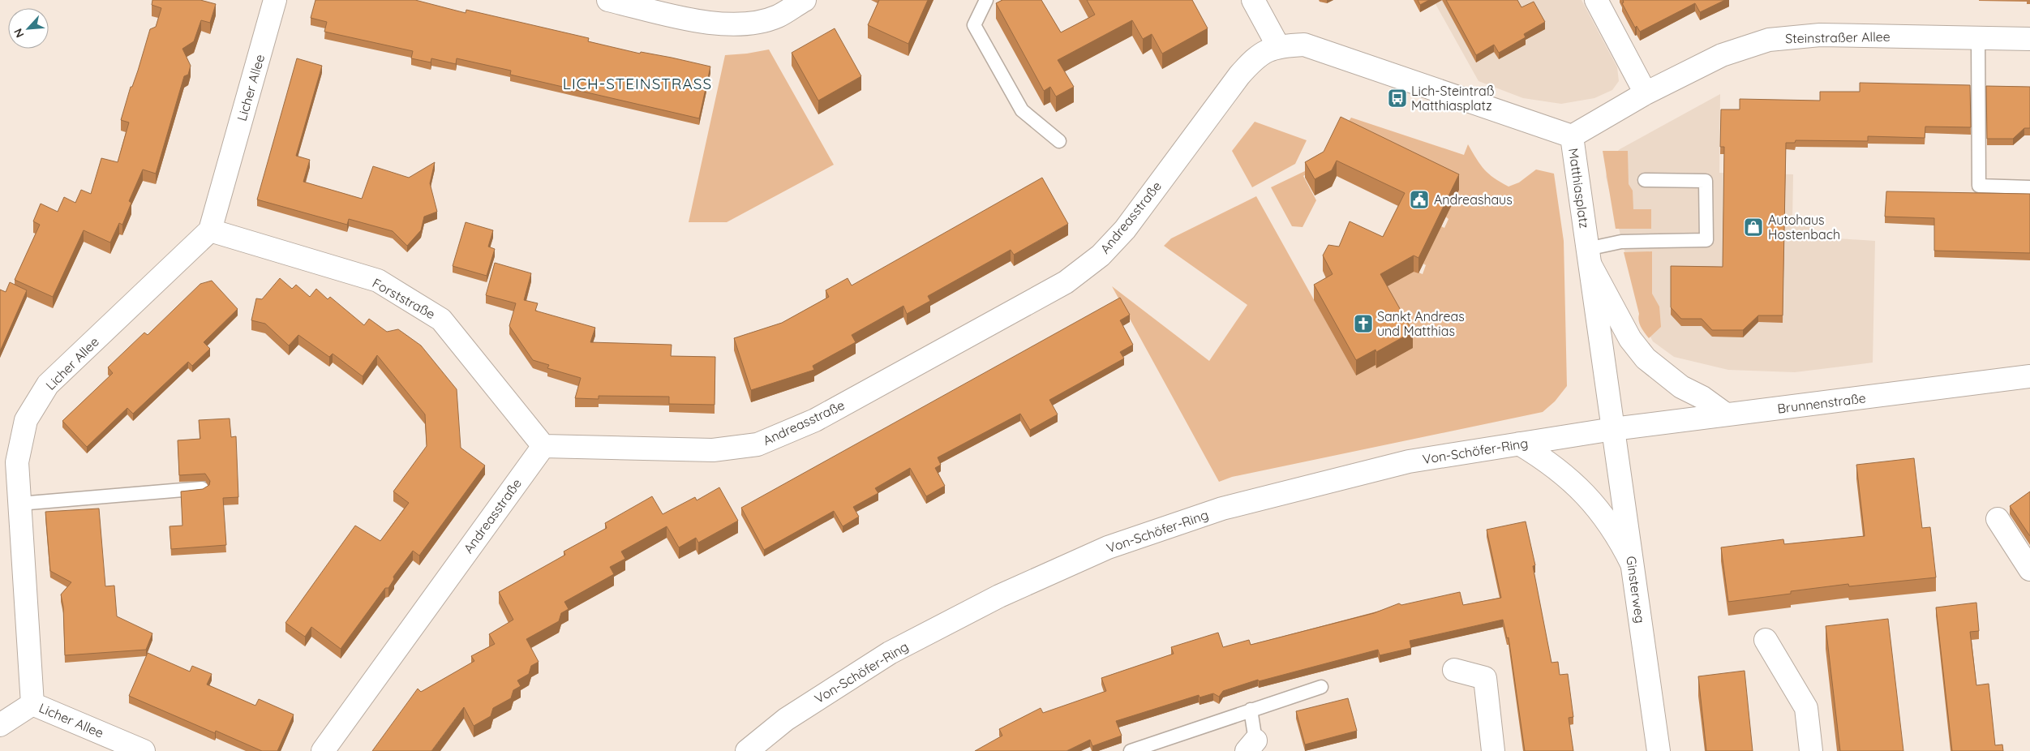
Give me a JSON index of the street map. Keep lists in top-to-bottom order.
{
  "streets": {
    "street": [
      "Steinstraßer Allee",
      "Licher Allee",
      "Matthiasplatz",
      "Andreasstraße",
      "Forststraße",
      "Brunnenstraße",
      "Von-Schöfer-Ring",
      "Ginsterweg"
    ]
  },
  "crossings": [
    ["Steinstraßer Allee", "Matthiasplatz"],
    ["Licher Allee", "Forststraße"],
    ["Matthiasplatz", "Andreasstraße"],
    ["Matthiasplatz", "Brunnenstraße"],
    ["Matthiasplatz", "Von-Schöfer-Ring"],
    ["Matthiasplatz", "Ginsterweg"],
    ["Andreasstraße", "Forststraße"],
    ["Brunnenstraße", "Von-Schöfer-Ring"],
    ["Brunnenstraße", "Ginsterweg"],
    ["Von-Schöfer-Ring", "Ginsterweg"]
  ],
  "districts": ["LICH-STEINSTRASS"],
  "places": {
    "bus stop": ["Lich-Steintraß Matthiasplatz"],
    "public building": ["Andreashaus"],
    "shop": ["Autohaus Hostenbach"],
    "church": ["Sankt Andreas und Matthias"]
  },
  "north": "bottom left"
}
